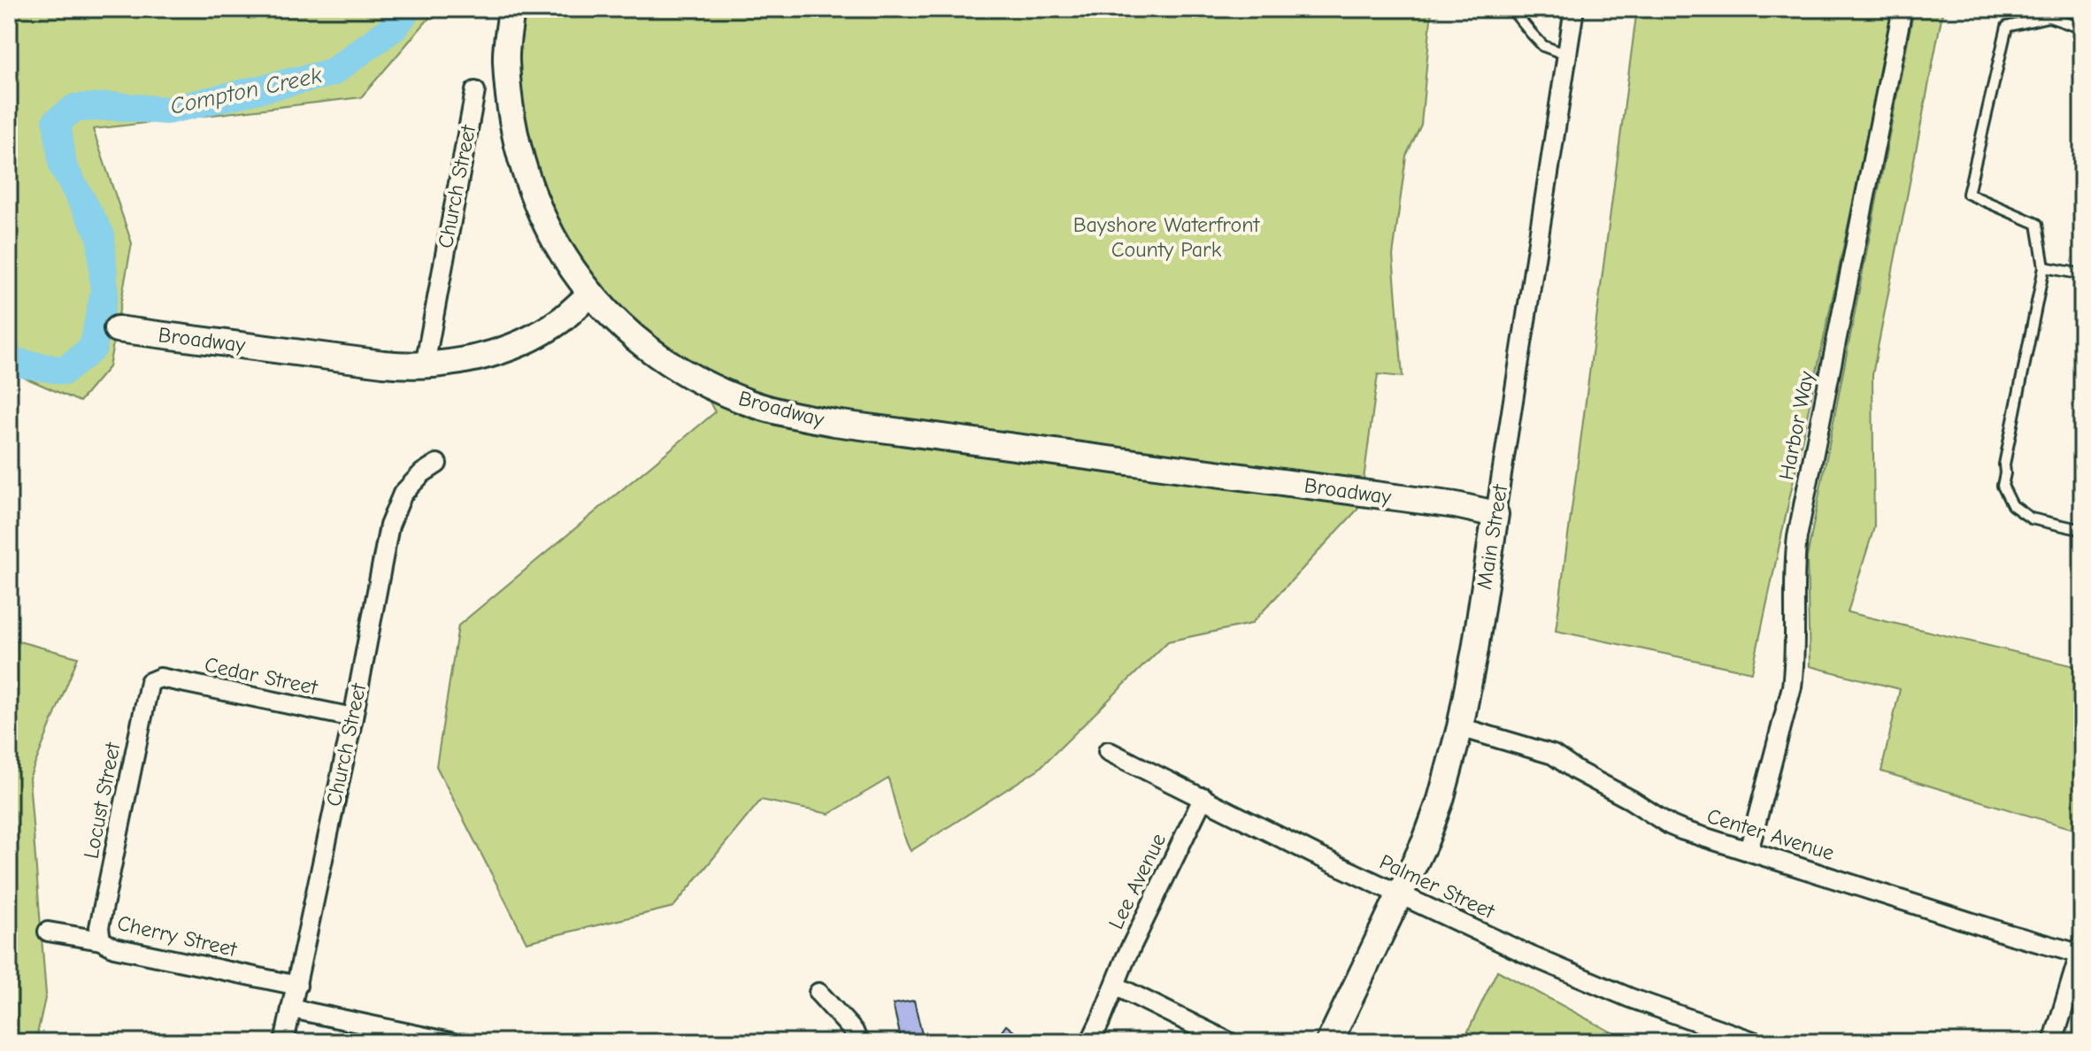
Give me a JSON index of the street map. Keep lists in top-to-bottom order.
{
  "streets": {
    "street": [
      "Church Street",
      "Broadway",
      "Harbor Way",
      "Main Street",
      "Cedar Street",
      "Locust Street",
      "Center Avenue",
      "Lee Avenue",
      "Palmer Street",
      "Cherry Street"
    ]
  },
  "crossings": [
    ["Church Street", "Broadway"],
    ["Church Street", "Cedar Street"],
    ["Church Street", "Cherry Street"],
    ["Broadway", "Main Street"],
    ["Harbor Way", "Center Avenue"],
    ["Main Street", "Center Avenue"],
    ["Main Street", "Palmer Street"],
    ["Cedar Street", "Locust Street"],
    ["Locust Street", "Cherry Street"],
    ["Lee Avenue", "Palmer Street"]
  ],
  "water": ["Compton Creek"],
  "parks": ["Bayshore Waterfront County Park"]
}
